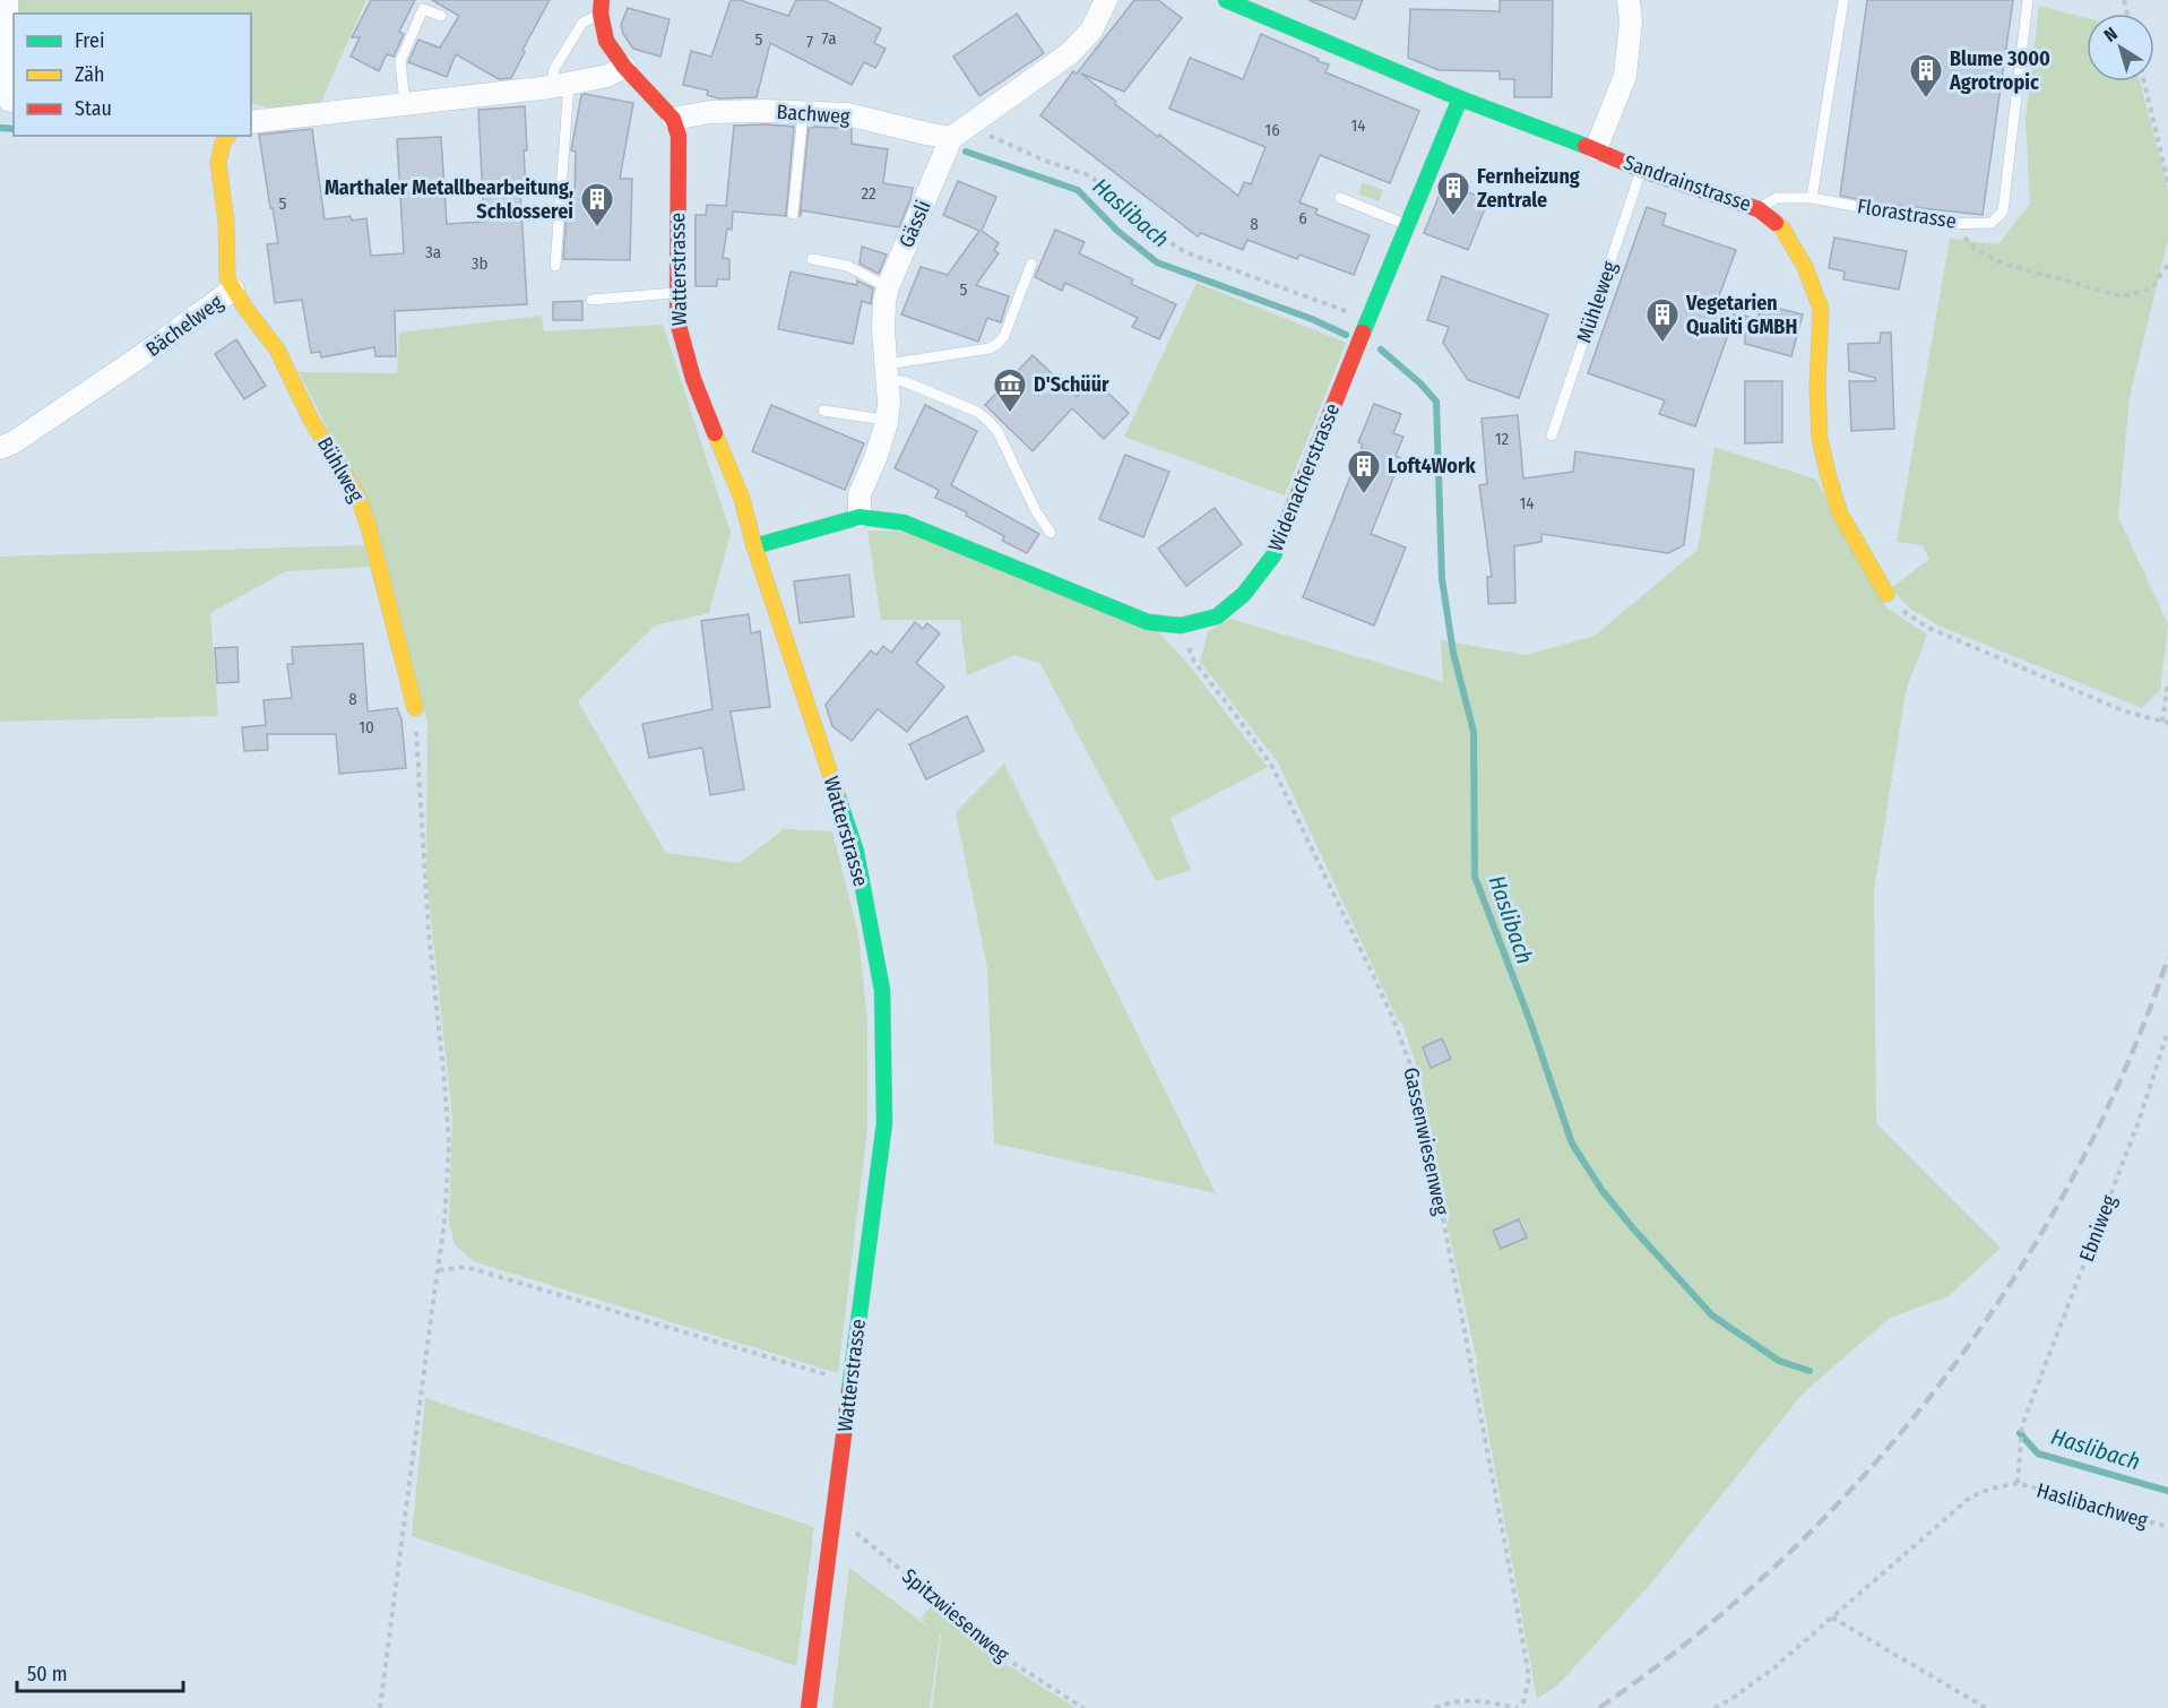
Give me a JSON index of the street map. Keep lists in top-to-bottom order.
{
  "streets": {
    "street": [
      "Bachweg",
      "Sandrainstrasse",
      "Gässli",
      "Watterstrasse",
      "Bächelweg",
      "Bühlweg",
      "Widenacherstrasse"
    ],
    "lane": ["Florastrasse", "Mühleweg"],
    "path": [
      "Gassenwiesenweg",
      "Ebniweg",
      "Haslibachweg",
      "Spitzwiesenweg"
    ]
  },
  "crossings": [
    ["Bachweg", "Gässli"],
    ["Bachweg", "Watterstrasse"],
    ["Sandrainstrasse", "Florastrasse"],
    ["Sandrainstrasse", "Mühleweg"],
    ["Sandrainstrasse", "Widenacherstrasse"],
    ["Gässli", "Widenacherstrasse"],
    ["Watterstrasse", "Widenacherstrasse"],
    ["Watterstrasse", "Spitzwiesenweg"],
    ["Bächelweg", "Bühlweg"],
    ["Widenacherstrasse", "Gassenwiesenweg"],
    ["Ebniweg", "Haslibachweg"]
  ],
  "water": ["Haslibach"],
  "places": {
    "building": [
      "Blume 3000 Agrotropic",
      "Fernheizung Zentrale",
      "Marthaler Metallbearbeitung, Schlosserei",
      "Vegetarien Qualiti GMBH",
      "Loft4Work"
    ],
    "museum": ["D'Schüür"]
  },
  "house_numbers": [
    "7a",
    "5",
    "7",
    "14",
    "16",
    "22",
    "5",
    "6",
    "8",
    "3a",
    "3b",
    "5",
    "12",
    "14",
    "8",
    "10"
  ],
  "legend": ["Frei", "Zäh", "Stau"],
  "scale_bar": "50 m",
  "north": "top left"
}
